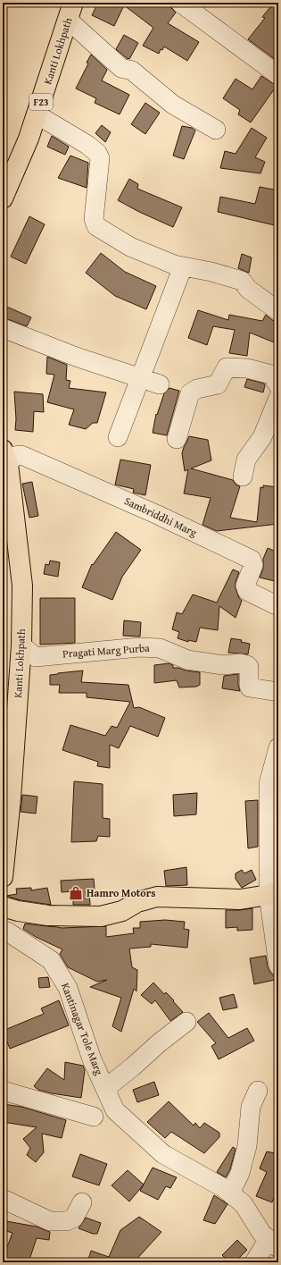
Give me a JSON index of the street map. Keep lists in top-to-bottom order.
{
  "streets": {
    "main road": ["Kanti Lokhpath", "F23"],
    "street": ["Sambriddhi Marg", "Pragati Marg Purba", "Kantinagar Tole Marg"]
  },
  "crossings": [
    ["Kanti Lokhpath", "Sambriddhi Marg"],
    ["Kanti Lokhpath", "Pragati Marg Purba"]
  ],
  "places": {
    "shop": ["Hamro Motors"]
  }
}
